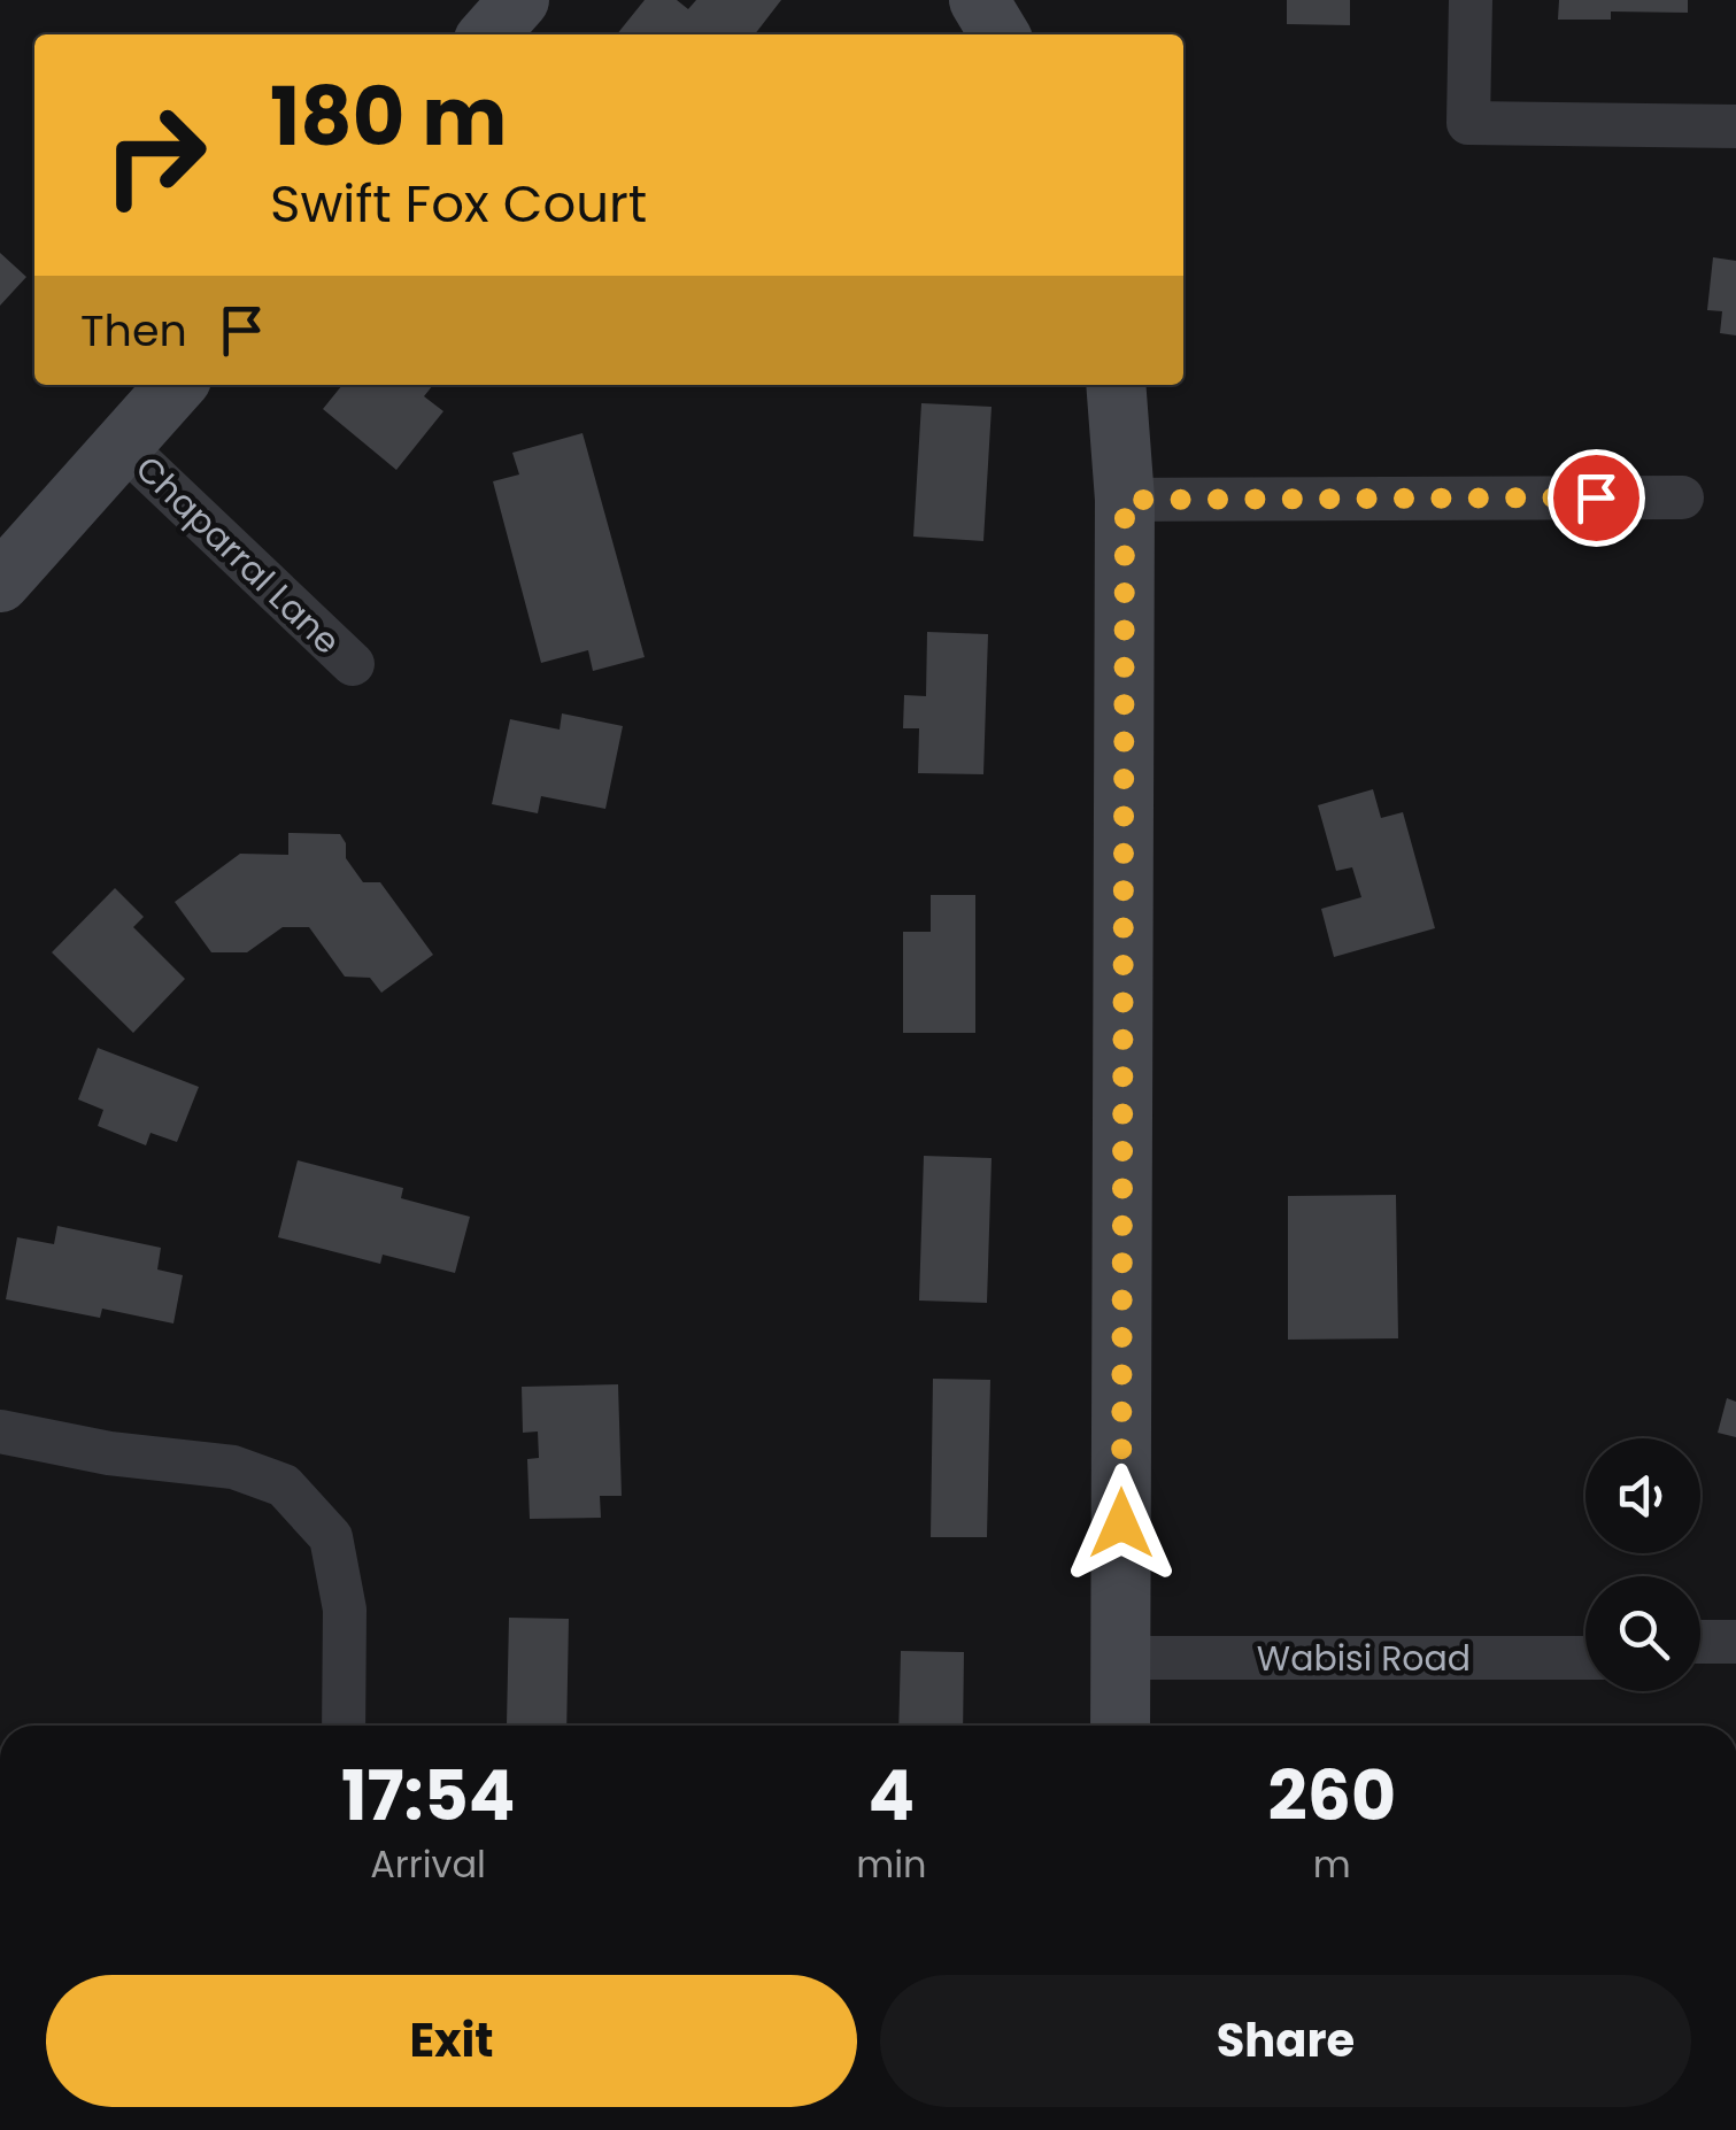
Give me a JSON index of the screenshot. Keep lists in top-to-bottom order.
{
  "streets": {
    "street": ["Chaparral Lane", "Wabisi Road"]
  },
  "page": {
    "turn": ["180 m", "Swift Fox Court"],
    "then": "Then",
    "eta": [
      "17:54",
      "Arrival",
      "4",
      "min",
      "260",
      "m"
    ],
    "buttons": ["Exit", "Share"]
  }
}
